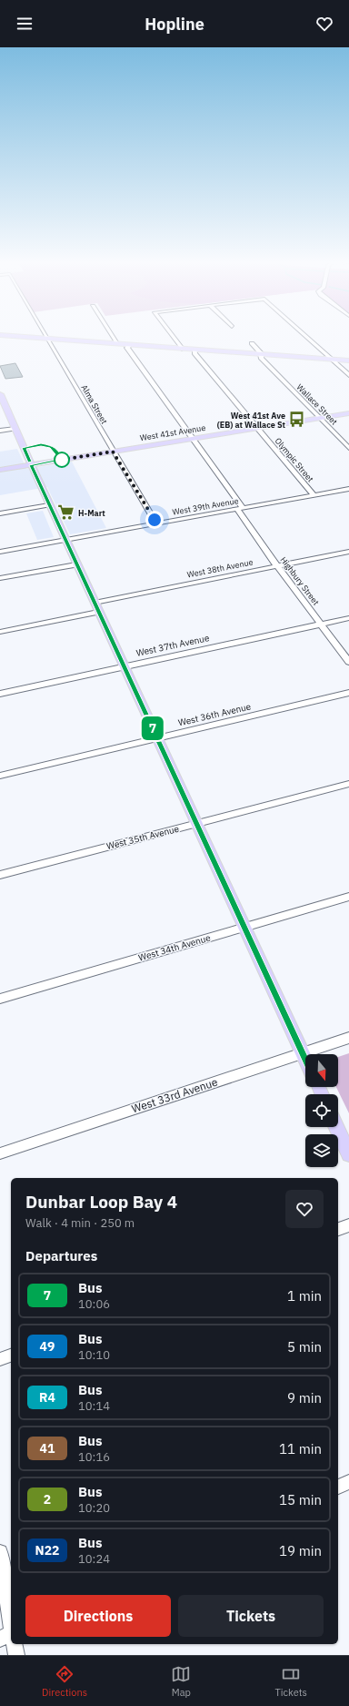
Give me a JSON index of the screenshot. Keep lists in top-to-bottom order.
{
  "streets": {
    "main road": ["West 41st Avenue"],
    "street": [
      "Alma Street",
      "Wallace Street",
      "Olympic Street",
      "West 39th Avenue",
      "West 38th Avenue",
      "Highbury Street",
      "West 37th Avenue",
      "West 36th Avenue",
      "West 35th Avenue",
      "West 34th Avenue",
      "West 33rd Avenue"
    ]
  },
  "crossings": [
    ["Alma Street", "West 41st Avenue"],
    ["Alma Street", "West 39th Avenue"],
    ["Wallace Street", "West 41st Avenue"],
    ["West 41st Avenue", "Olympic Street"],
    ["West 41st Avenue", "Highbury Street"],
    ["Olympic Street", "West 39th Avenue"],
    ["West 39th Avenue", "Highbury Street"],
    ["West 38th Avenue", "Highbury Street"],
    ["Highbury Street", "West 37th Avenue"]
  ],
  "places": {
    "bus stop": ["West 41st Ave (EB) at Wallace St"],
    "supermarket": ["H-Mart"]
  },
  "lines": ["bus line 7"],
  "north": "bottom",
  "page": {
    "header": "Hopline",
    "on_map": "7",
    "heading": [
      ["Dunbar Loop Bay 4", "Walk · 4 min · 250 m"],
      "Departures"
    ],
    "list": [
      {
        "mark": "7",
        "name": "Bus",
        "note": "10:06",
        "value": "1 min"
      },
      {
        "mark": "49",
        "name": "Bus",
        "note": "10:10",
        "value": "5 min"
      },
      {
        "mark": "R4",
        "name": "Bus",
        "note": "10:14",
        "value": "9 min"
      },
      {
        "mark": "41",
        "name": "Bus",
        "note": "10:16",
        "value": "11 min"
      },
      {
        "mark": "2",
        "name": "Bus",
        "note": "10:20",
        "value": "15 min"
      },
      {
        "mark": "N22",
        "name": "Bus",
        "note": "10:24",
        "value": "19 min"
      }
    ],
    "buttons": ["Directions", "Tickets"],
    "tabs": ["Directions", "Map", "Tickets"]
  }
}
